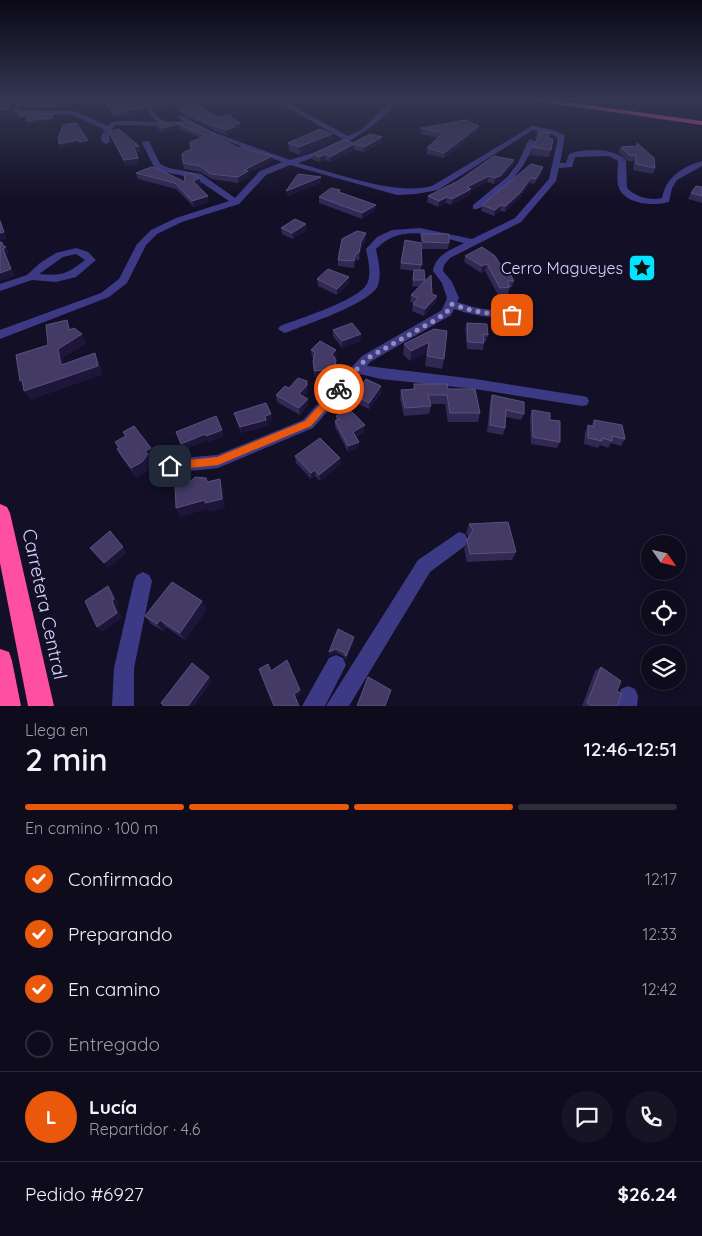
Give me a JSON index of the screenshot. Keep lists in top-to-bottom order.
{
  "streets": {
    "highway": ["Carretera Central"]
  },
  "places": {
    "place": ["Cerro Magueyes"]
  },
  "north": "bottom right",
  "page": {
    "heading": ["2 min", "Llega en", "12:46–12:51"],
    "panel": [
      "Lucía",
      "Repartidor · 4.6",
      "Pedido #6927",
      "$26.24"
    ],
    "bar": "En camino · 100 m",
    "list": [
      ["Confirmado", "12:17"],
      ["Preparando", "12:33"],
      ["En camino", "12:42"],
      "Entregado"
    ],
    "round": "L"
  }
}
